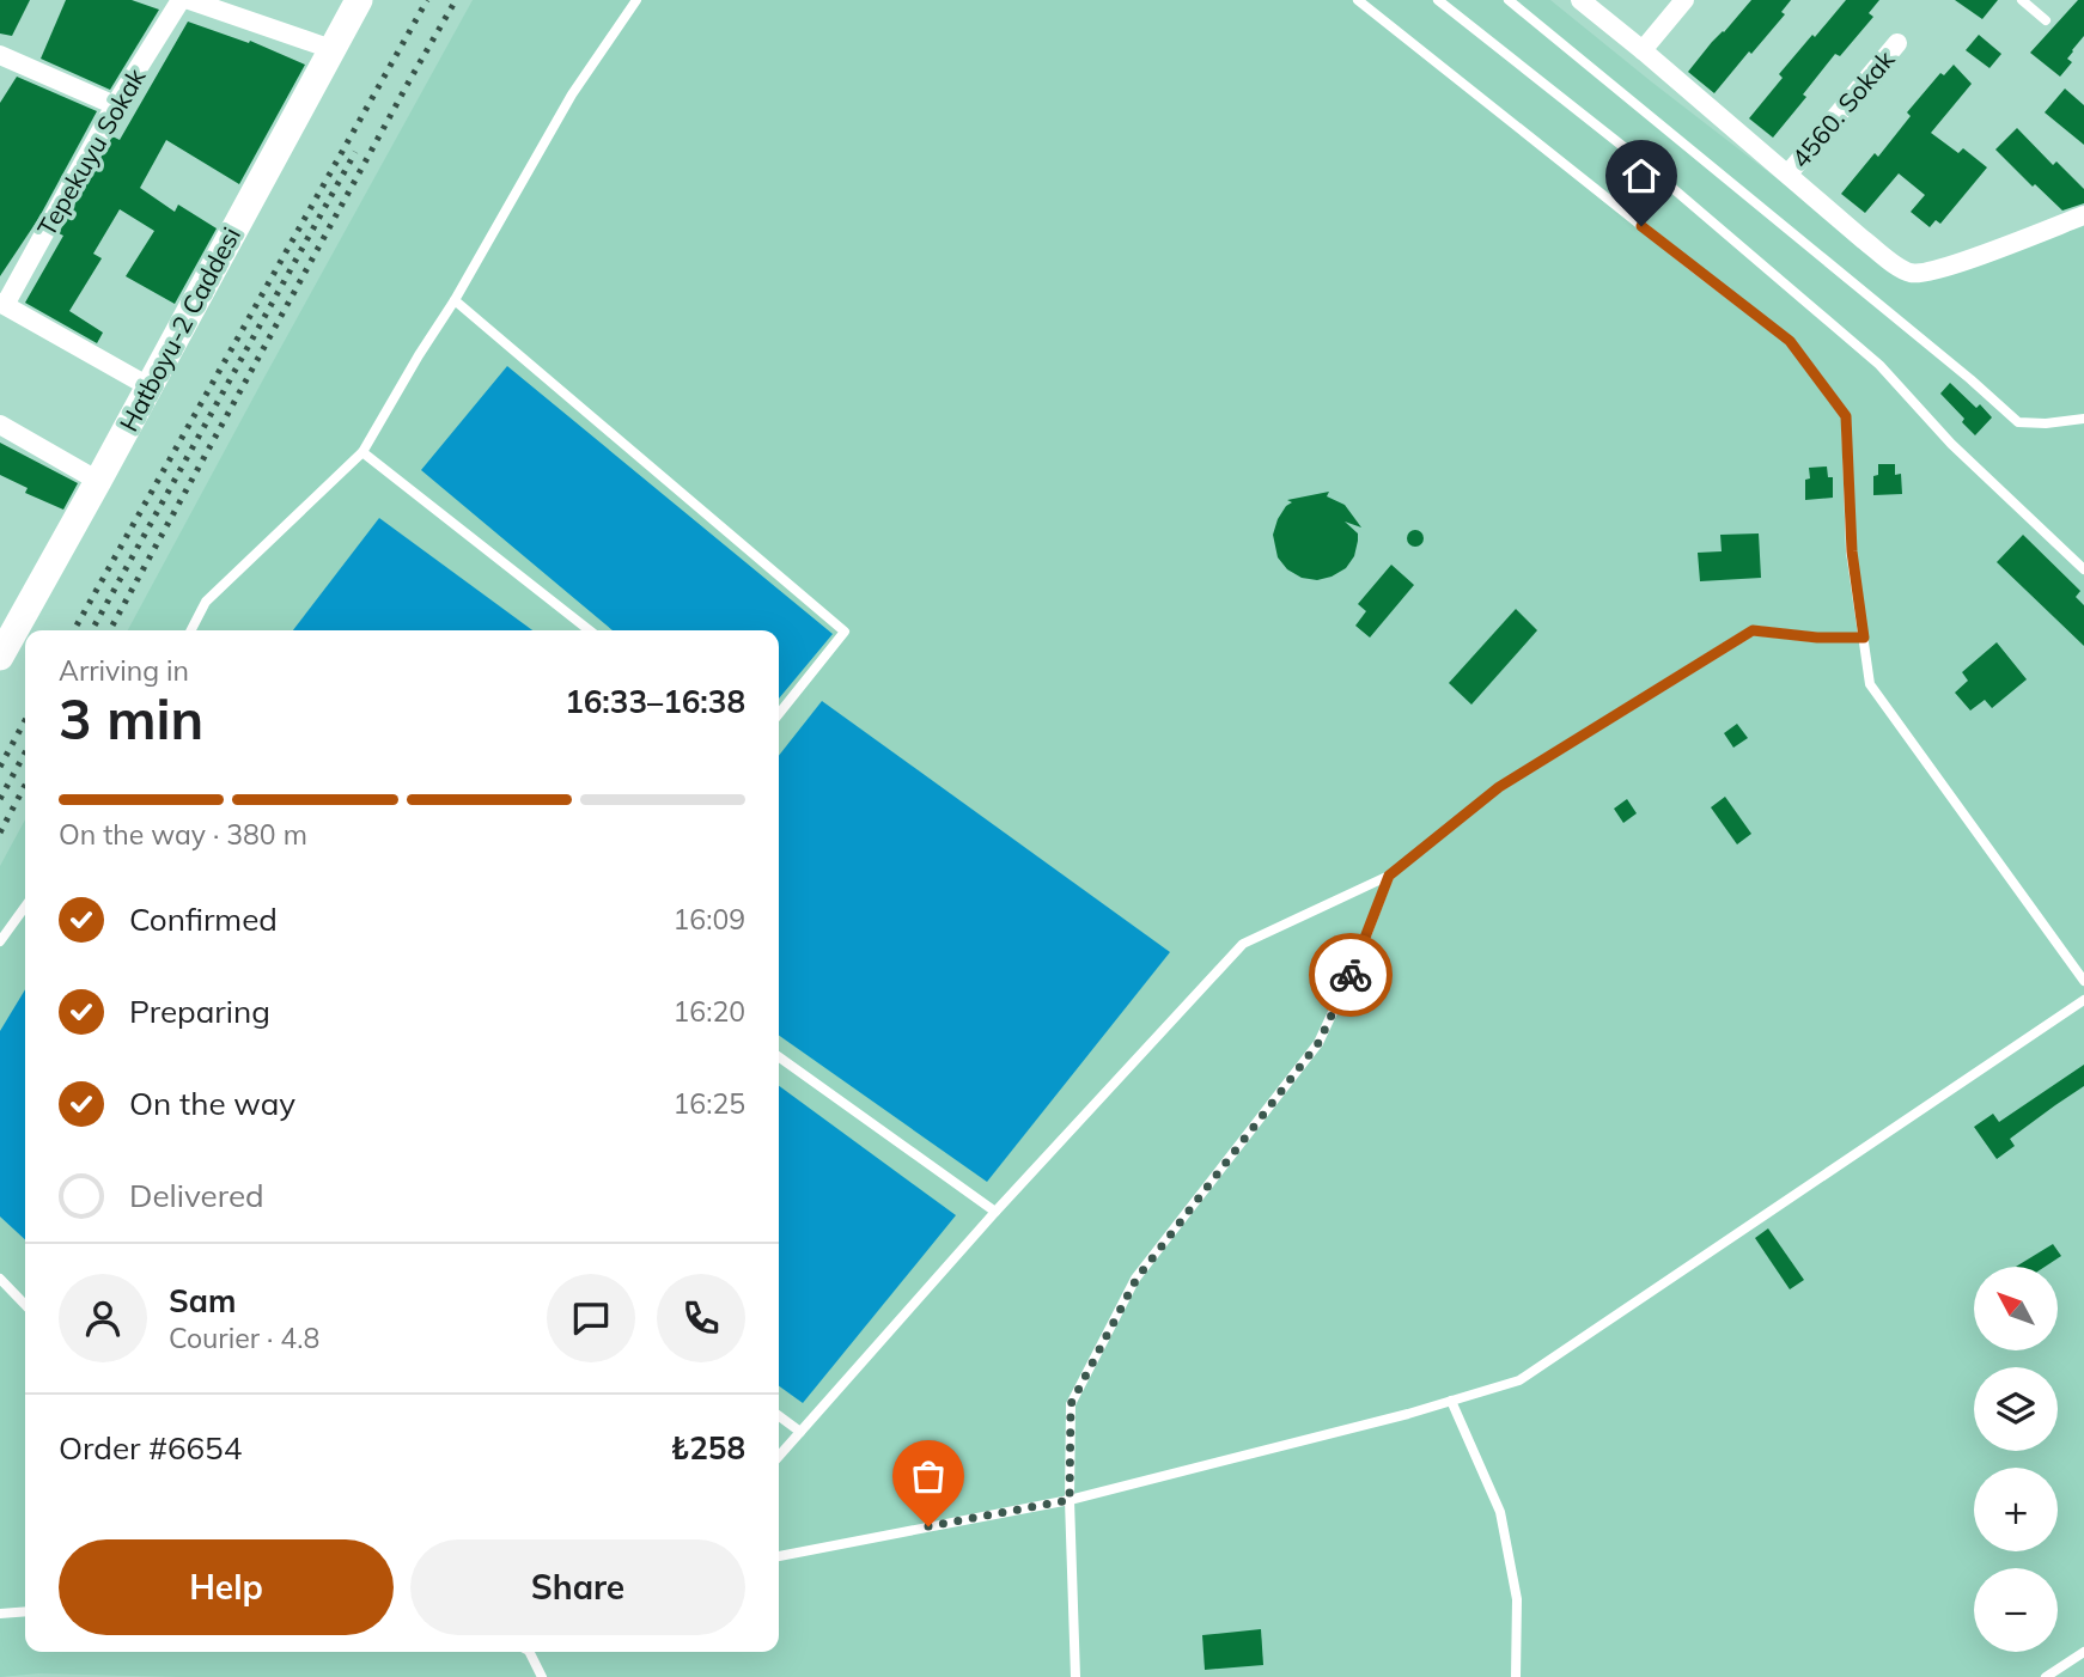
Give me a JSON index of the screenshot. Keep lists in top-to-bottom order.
{
  "streets": {
    "main road": ["Hatboyu-2 Caddesi"],
    "street": ["4560. Sokak", "Tepekuyu Sokak"]
  },
  "north": "top left",
  "page": {
    "heading": ["3 min", "Arriving in", "16:33–16:38"],
    "panel": [
      "Sam",
      "Courier · 4.8",
      "Order #6654",
      "₺258"
    ],
    "bar": "On the way · 380 m",
    "list": [
      ["Confirmed", "16:09"],
      ["Preparing", "16:20"],
      ["On the way", "16:25"],
      "Delivered"
    ],
    "map_buttons": ["+", "−"],
    "buttons": ["Help", "Share"]
  }
}
